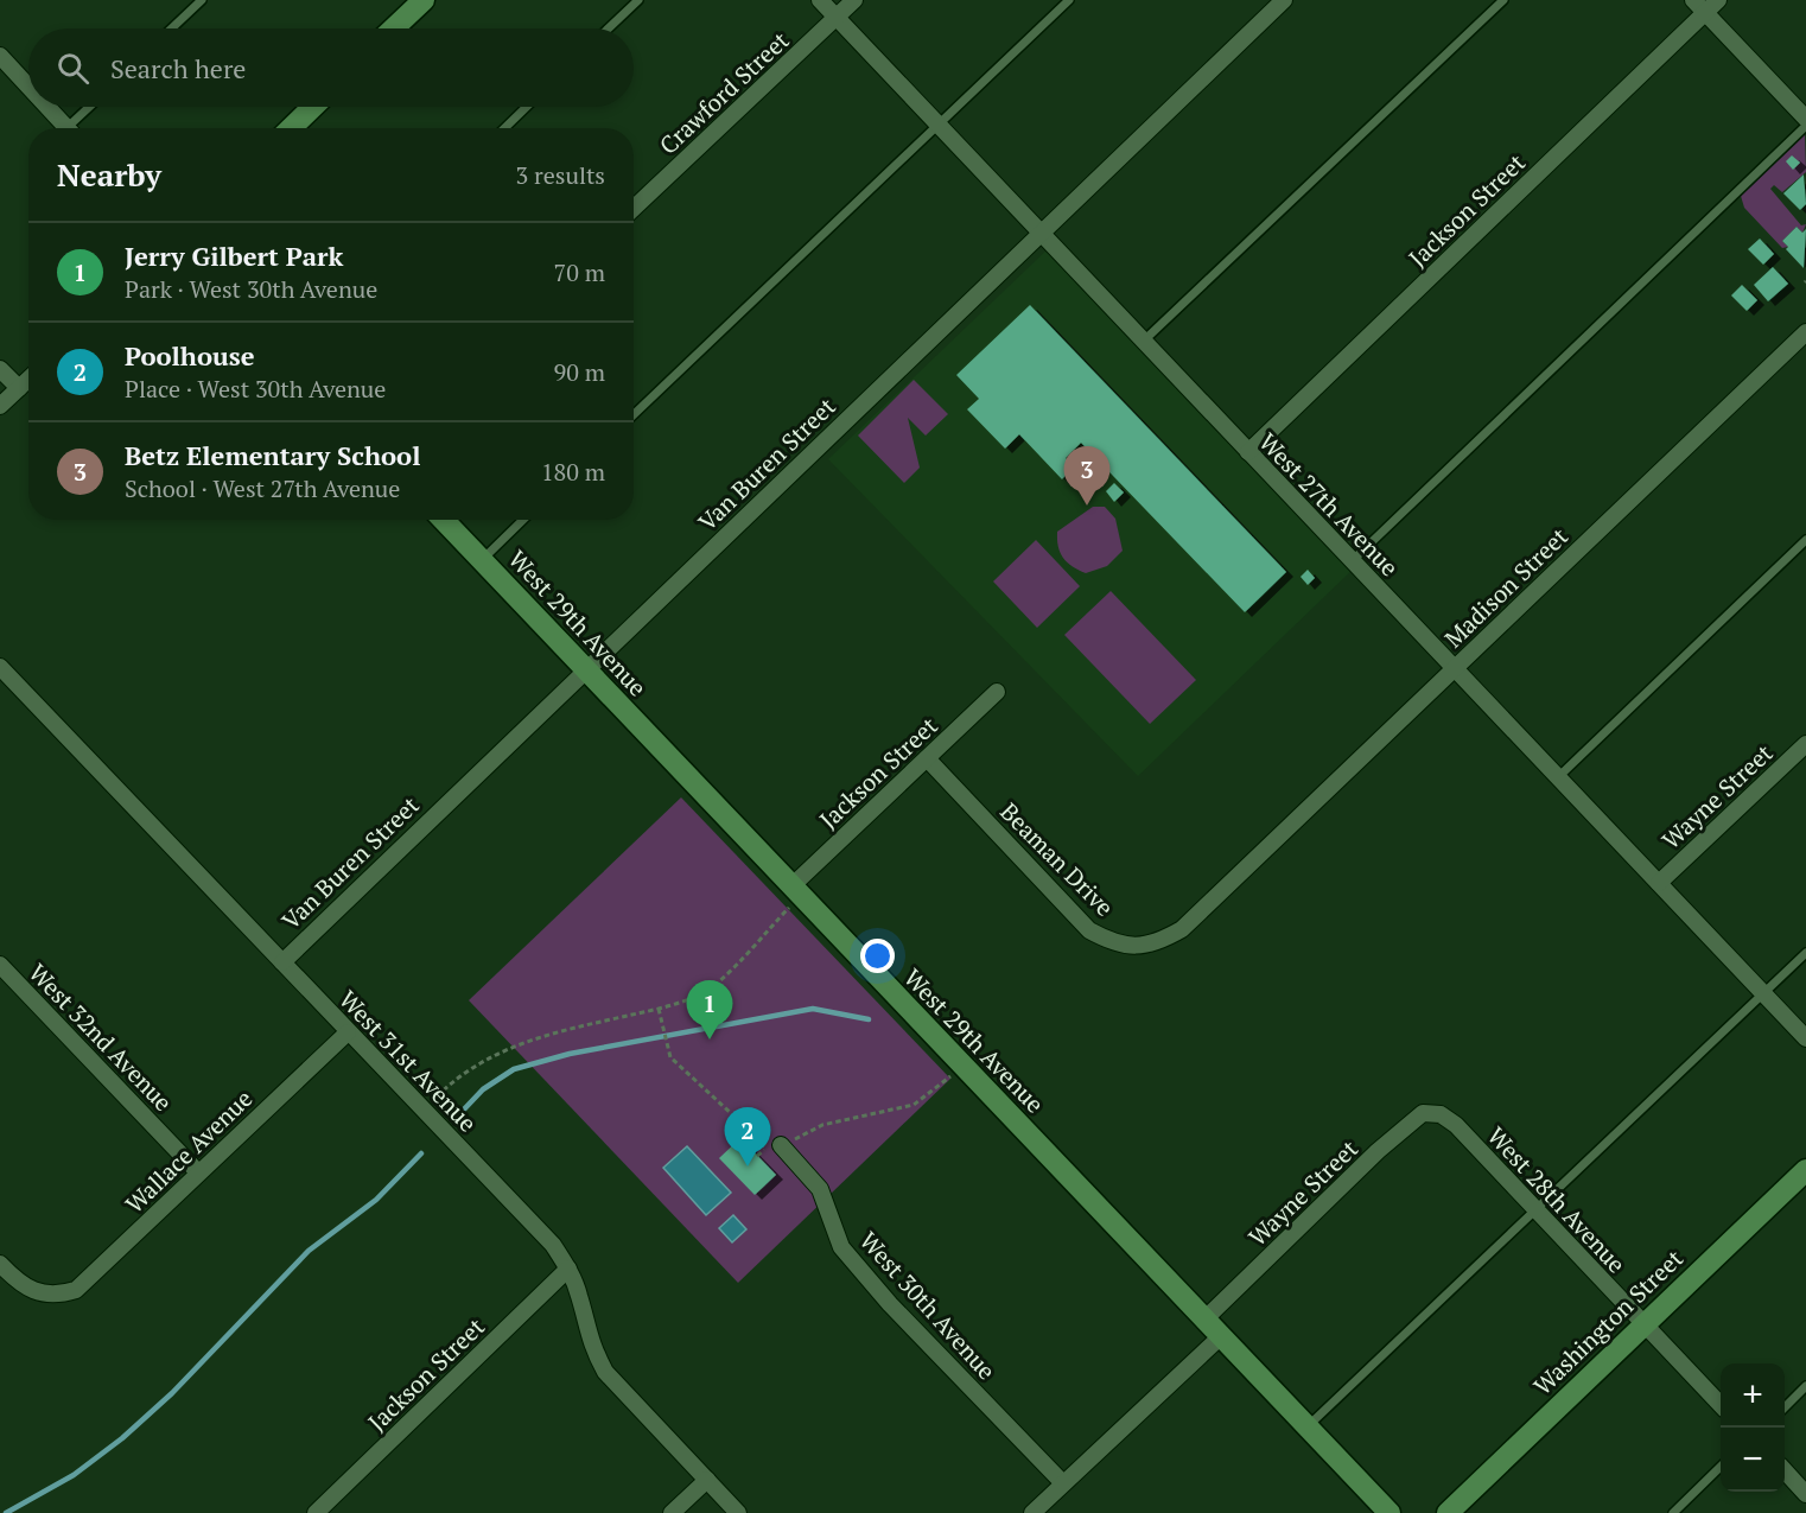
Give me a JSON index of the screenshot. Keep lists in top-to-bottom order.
{
  "streets": {
    "street": [
      "Crawford Street",
      "Jackson Street",
      "Van Buren Street",
      "West 27th Avenue",
      "Madison Street",
      "West 29th Avenue",
      "Wayne Street",
      "Beaman Drive",
      "West 32nd Avenue",
      "West 31st Avenue",
      "Wallace Avenue",
      "West 28th Avenue",
      "West 30th Avenue",
      "Washington Street"
    ]
  },
  "crossings": [
    ["Crawford Street", "West 27th Avenue"],
    ["Jackson Street", "West 27th Avenue"],
    ["Jackson Street", "West 29th Avenue"],
    ["Jackson Street", "Beaman Drive"],
    ["Jackson Street", "West 31st Avenue"],
    ["Van Buren Street", "West 27th Avenue"],
    ["Van Buren Street", "West 29th Avenue"],
    ["Van Buren Street", "West 31st Avenue"],
    ["West 27th Avenue", "Madison Street"],
    ["West 27th Avenue", "Wayne Street"],
    ["Madison Street", "Beaman Drive"],
    ["West 29th Avenue", "Wayne Street"],
    ["Wayne Street", "West 28th Avenue"],
    ["West 32nd Avenue", "Wallace Avenue"],
    ["West 31st Avenue", "Wallace Avenue"],
    ["West 28th Avenue", "Washington Street"]
  ],
  "page": {
    "search": "Search here",
    "heading": ["Nearby", "3 results"],
    "list": [
      {
        "mark": "1",
        "name": "Jerry Gilbert Park",
        "note": "Park · West 30th Avenue",
        "value": "70 m"
      },
      {
        "mark": "2",
        "name": "Poolhouse",
        "note": "Place · West 30th Avenue",
        "value": "90 m"
      },
      {
        "mark": "3",
        "name": "Betz Elementary School",
        "note": "School · West 27th Avenue",
        "value": "180 m"
      }
    ],
    "pins": ["3", "1", "2"],
    "map_buttons": ["+", "−"]
  }
}
